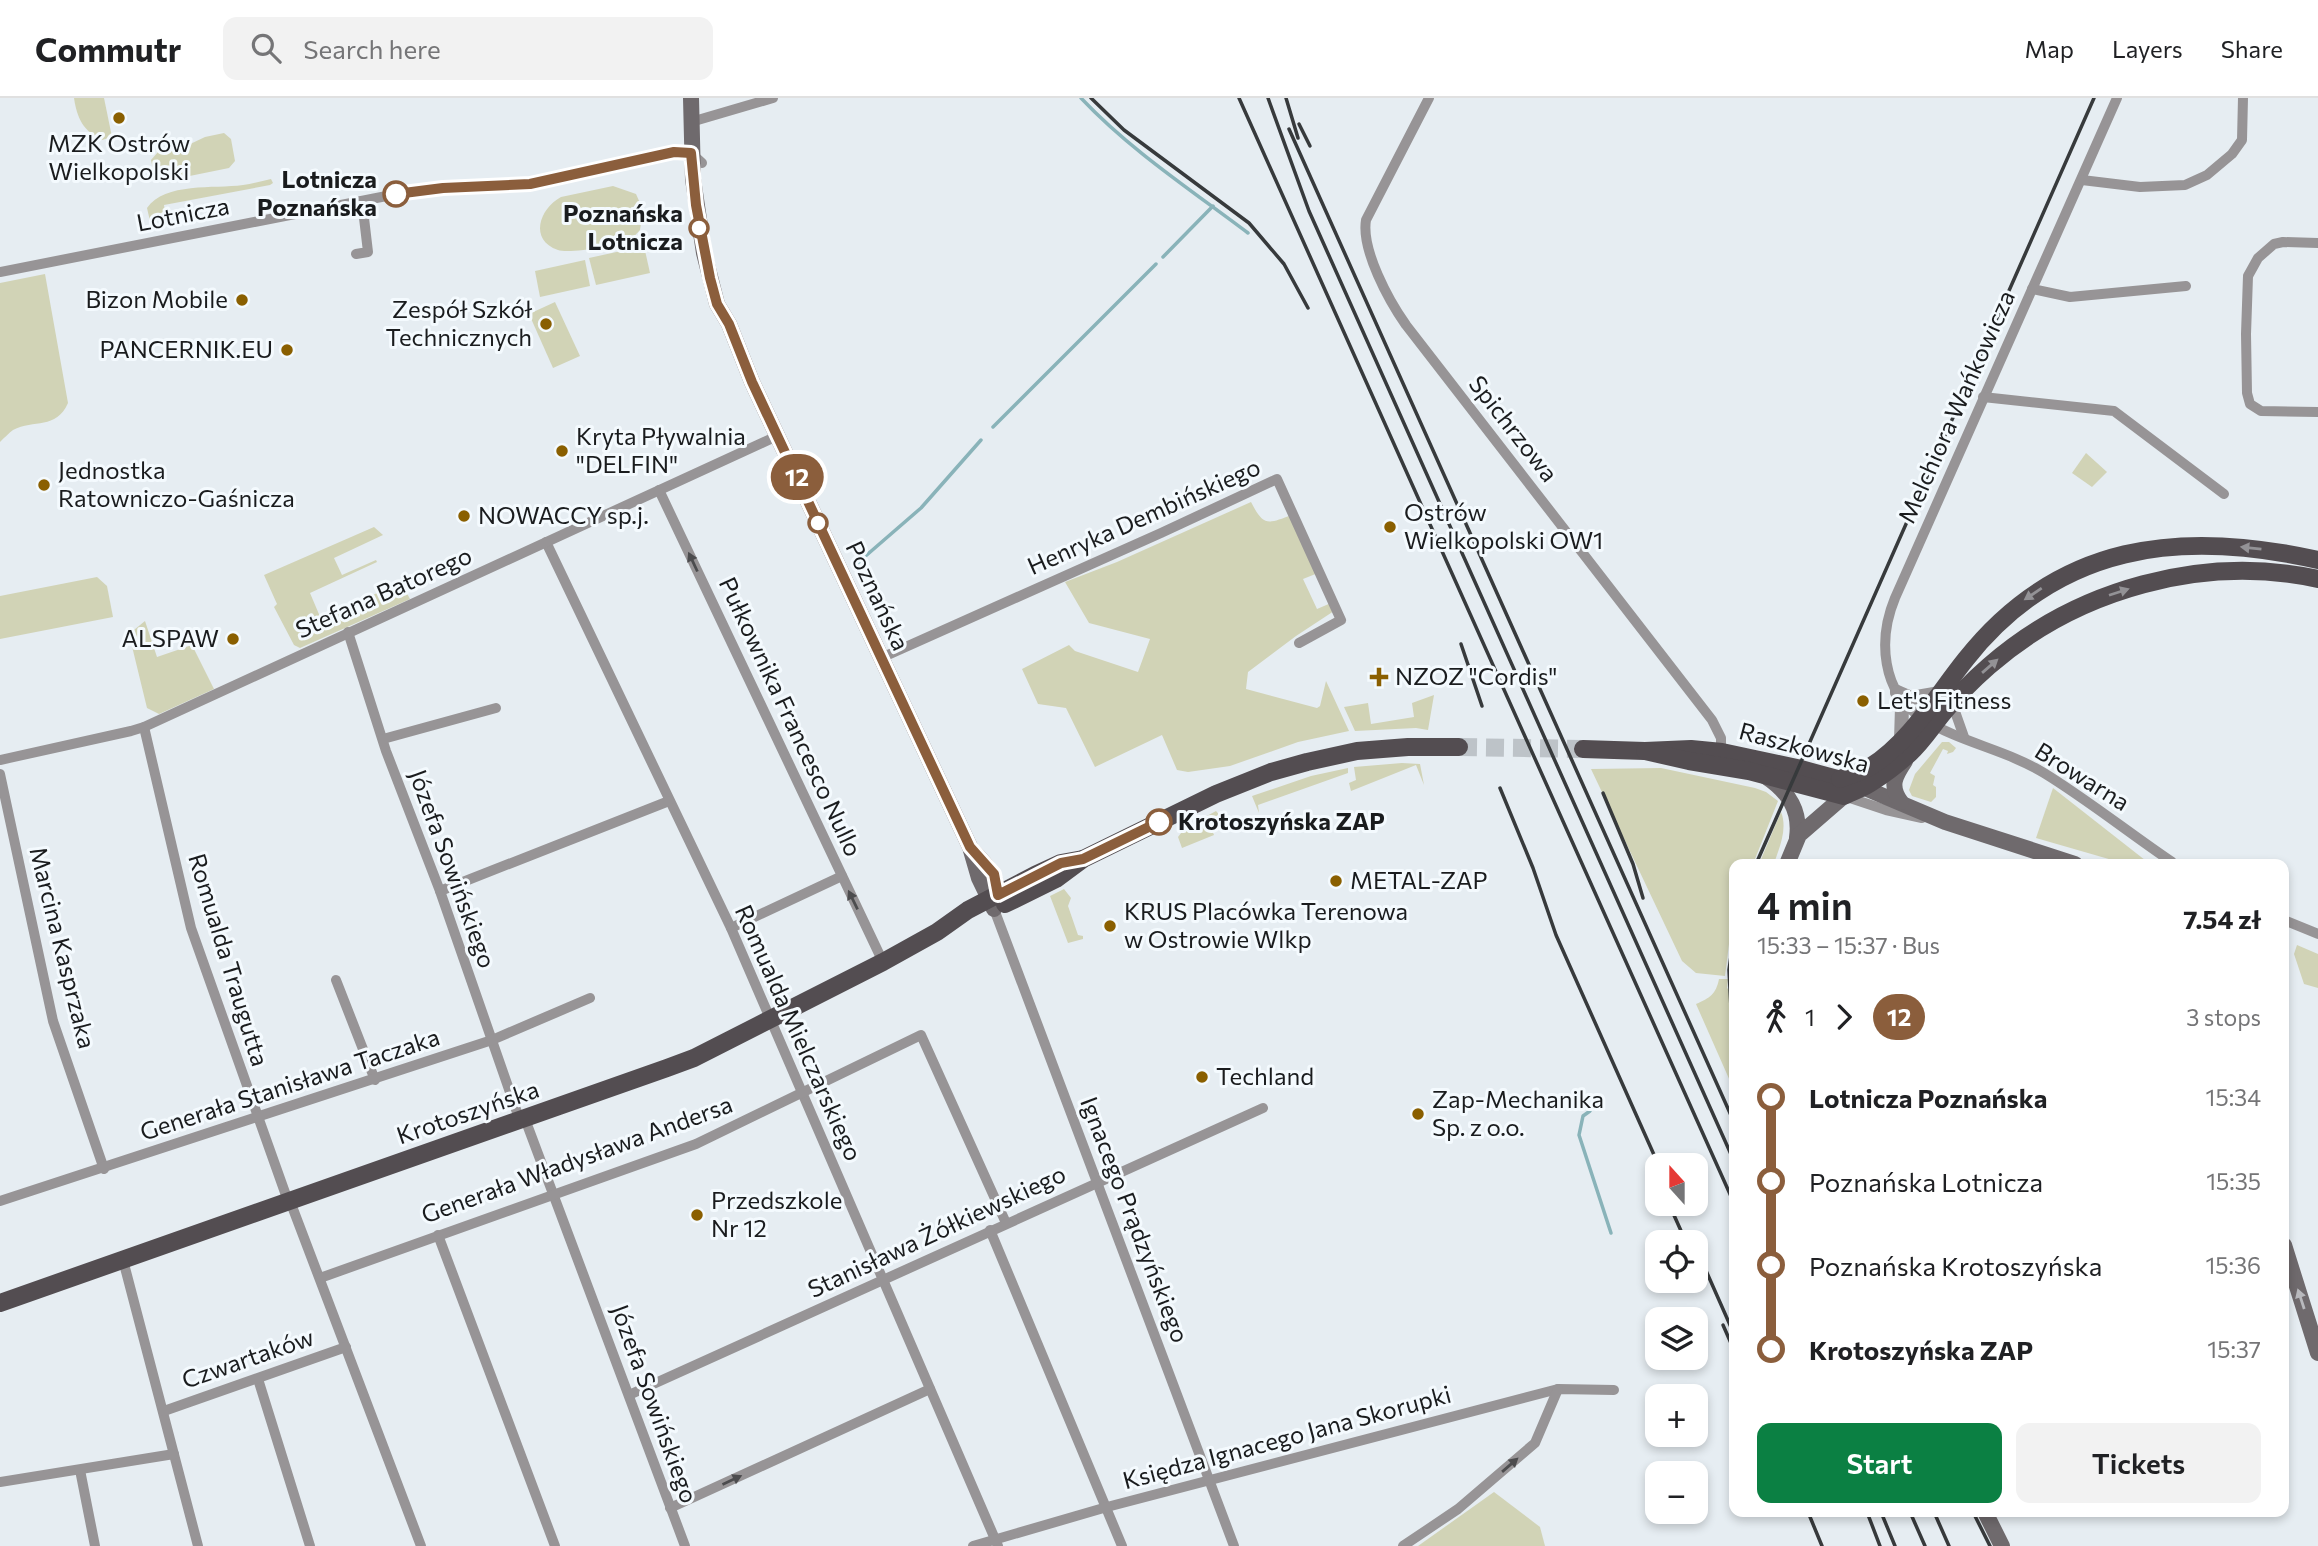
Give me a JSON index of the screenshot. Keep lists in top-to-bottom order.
{
  "streets": {
    "main road": ["Poznańska", "Raszkowska", "Krotoszyńska"],
    "street": [
      "Lotnicza",
      "Melchiora Wańkowicza",
      "Spichrzowa",
      "Henryka Dembińskiego",
      "Stefana Batorego",
      "Pułkownika Francesco Nullo",
      "Browarna",
      "Józefa Sowińskiego",
      "Marcina Kasprzaka",
      "Romualda Traugutta",
      "Romualda Mielczarskiego",
      "Generała Stanisława Taczaka",
      "Generała Władysława Andersa",
      "Ignacego Prądzyńskiego",
      "Stanisława Żółkiewskiego",
      "Czwartaków",
      "Księdza Ignacego Jana Skorupki"
    ]
  },
  "crossings": [
    ["Lotnicza", "Poznańska"],
    ["Melchiora Wańkowicza", "Browarna"],
    ["Spichrzowa", "Raszkowska"],
    ["Henryka Dembińskiego", "Poznańska"],
    ["Stefana Batorego", "Poznańska"],
    ["Stefana Batorego", "Pułkownika Francesco Nullo"],
    ["Stefana Batorego", "Józefa Sowińskiego"],
    ["Stefana Batorego", "Romualda Traugutta"],
    ["Stefana Batorego", "Romualda Mielczarskiego"],
    ["Poznańska", "Krotoszyńska"],
    ["Poznańska", "Ignacego Prądzyńskiego"],
    ["Pułkownika Francesco Nullo", "Krotoszyńska"],
    ["Józefa Sowińskiego", "Generała Stanisława Taczaka"],
    ["Józefa Sowińskiego", "Krotoszyńska"],
    ["Józefa Sowińskiego", "Generała Władysława Andersa"],
    ["Józefa Sowińskiego", "Stanisława Żółkiewskiego"],
    ["Marcina Kasprzaka", "Generała Stanisława Taczaka"],
    ["Romualda Traugutta", "Generała Stanisława Taczaka"],
    ["Romualda Traugutta", "Krotoszyńska"],
    ["Romualda Traugutta", "Generała Władysława Andersa"],
    ["Romualda Traugutta", "Czwartaków"],
    ["Romualda Mielczarskiego", "Krotoszyńska"],
    ["Romualda Mielczarskiego", "Generała Władysława Andersa"],
    ["Romualda Mielczarskiego", "Stanisława Żółkiewskiego"],
    ["Romualda Mielczarskiego", "Księdza Ignacego Jana Skorupki"],
    ["Krotoszyńska", "Ignacego Prądzyńskiego"],
    ["Generała Władysława Andersa", "Stanisława Żółkiewskiego"],
    ["Ignacego Prądzyńskiego", "Stanisława Żółkiewskiego"],
    ["Ignacego Prądzyńskiego", "Księdza Ignacego Jana Skorupki"]
  ],
  "one_way": ["Pułkownika Francesco Nullo"],
  "places": {
    "other": [
      "MZK Ostrów Wielkopolski",
      "Lotnicza Poznańska",
      "Poznańska Lotnicza",
      "Bizon Mobile",
      "Zespół Szkół Technicznych",
      "PANCERNIK.EU",
      "Kryta Pływalnia \"DELFIN\"",
      "Jednostka Ratowniczo-Gaśnicza",
      "NOWACCY sp.j.",
      "Ostrów Wielkopolski OW1",
      "ALSPAW",
      "Let's Fitness",
      "Krotoszyńska ZAP",
      "METAL-ZAP",
      "KRUS Placówka Terenowa w Ostrowie Wlkp",
      "Techland",
      "Zap-Mechanika Sp. z o.o.",
      "Przedszkole Nr 12"
    ],
    "health": ["NZOZ \"Cordis\""]
  },
  "lines": ["bus line 12"],
  "north": "top",
  "page": {
    "header": "Commutr",
    "search": "Search here",
    "nav": ["Map", "Layers", "Share"],
    "on_map": "12",
    "heading": ["4 min", "15:33 – 15:37 · Bus", "7.54 zł"],
    "legs": ["1", "12", "3 stops"],
    "list": [
      {
        "name": "Lotnicza Poznańska",
        "value": "15:34"
      },
      {
        "name": "Poznańska Lotnicza",
        "value": "15:35"
      },
      {
        "name": "Poznańska Krotoszyńska",
        "value": "15:36"
      },
      {
        "name": "Krotoszyńska ZAP",
        "value": "15:37"
      }
    ],
    "map_buttons": ["+", "−"],
    "buttons": ["Start", "Tickets"]
  }
}
